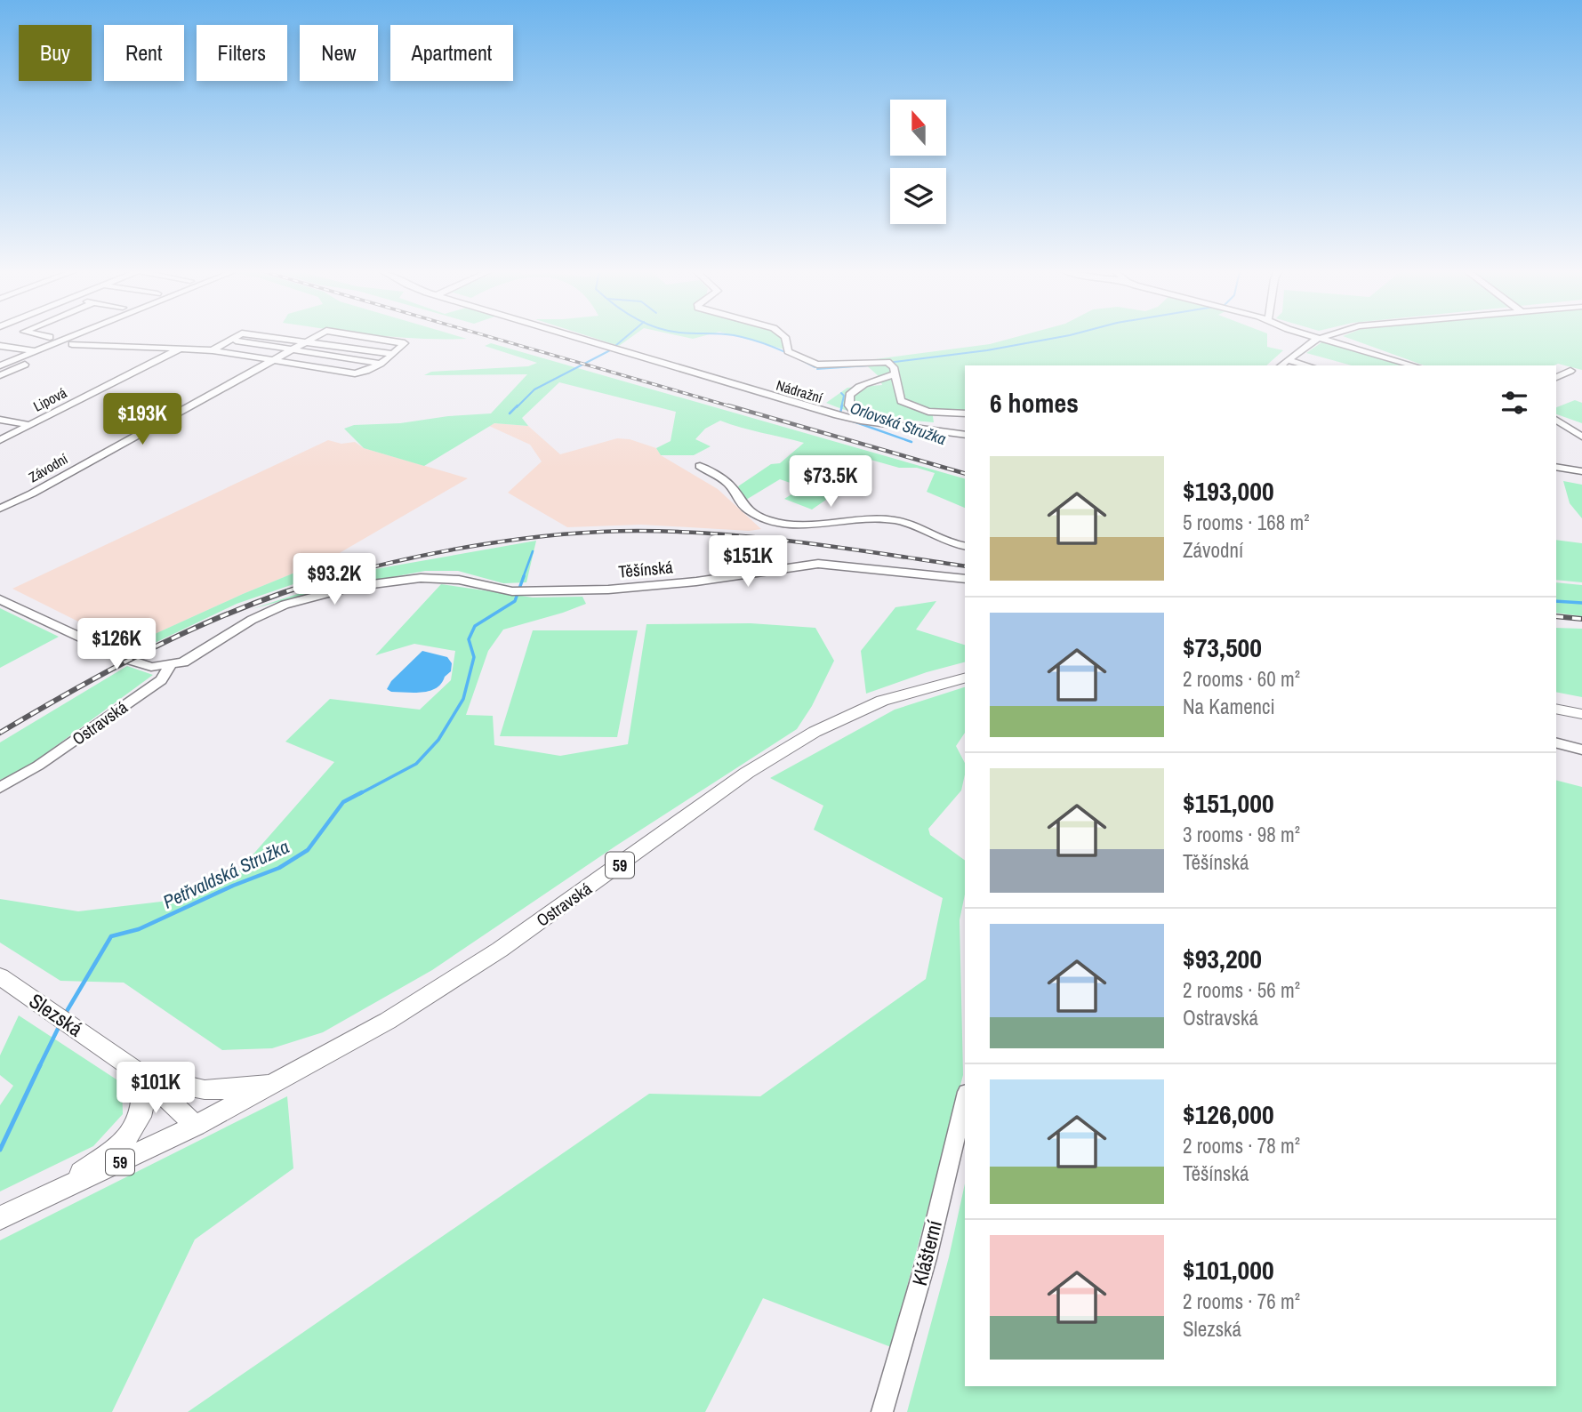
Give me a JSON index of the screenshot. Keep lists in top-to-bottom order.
{
  "streets": {
    "main road": ["Ostravská", "59", "Slezská"],
    "street": [
      "Nádražní",
      "Lipová",
      "Závodní",
      "Těšínská",
      "Klášterní"
    ]
  },
  "crossings": [
    ["Těšínská", "Ostravská"],
    ["Ostravská", "59"],
    ["Ostravská", "Slezská"],
    ["59", "Slezská"]
  ],
  "water": ["Orlovská Stružka", "Petřvaldská Stružka"],
  "north": "top",
  "page": {
    "chip": [
      "Buy",
      "Rent",
      "Filters",
      "New",
      "Apartment"
    ],
    "heading": "6 homes",
    "price": [
      "$193K",
      "$73.5K",
      "$151K",
      "$93.2K",
      "$126K",
      "$101K"
    ],
    "list": [
      {
        "name": "$193,000",
        "note": "5 rooms · 168 m² · Závodní"
      },
      {
        "name": "$73,500",
        "note": "2 rooms · 60 m² · Na Kamenci"
      },
      {
        "name": "$151,000",
        "note": "3 rooms · 98 m² · Těšínská"
      },
      {
        "name": "$93,200",
        "note": "2 rooms · 56 m² · Ostravská"
      },
      {
        "name": "$126,000",
        "note": "2 rooms · 78 m² · Těšínská"
      },
      {
        "name": "$101,000",
        "note": "2 rooms · 76 m² · Slezská"
      }
    ]
  }
}
